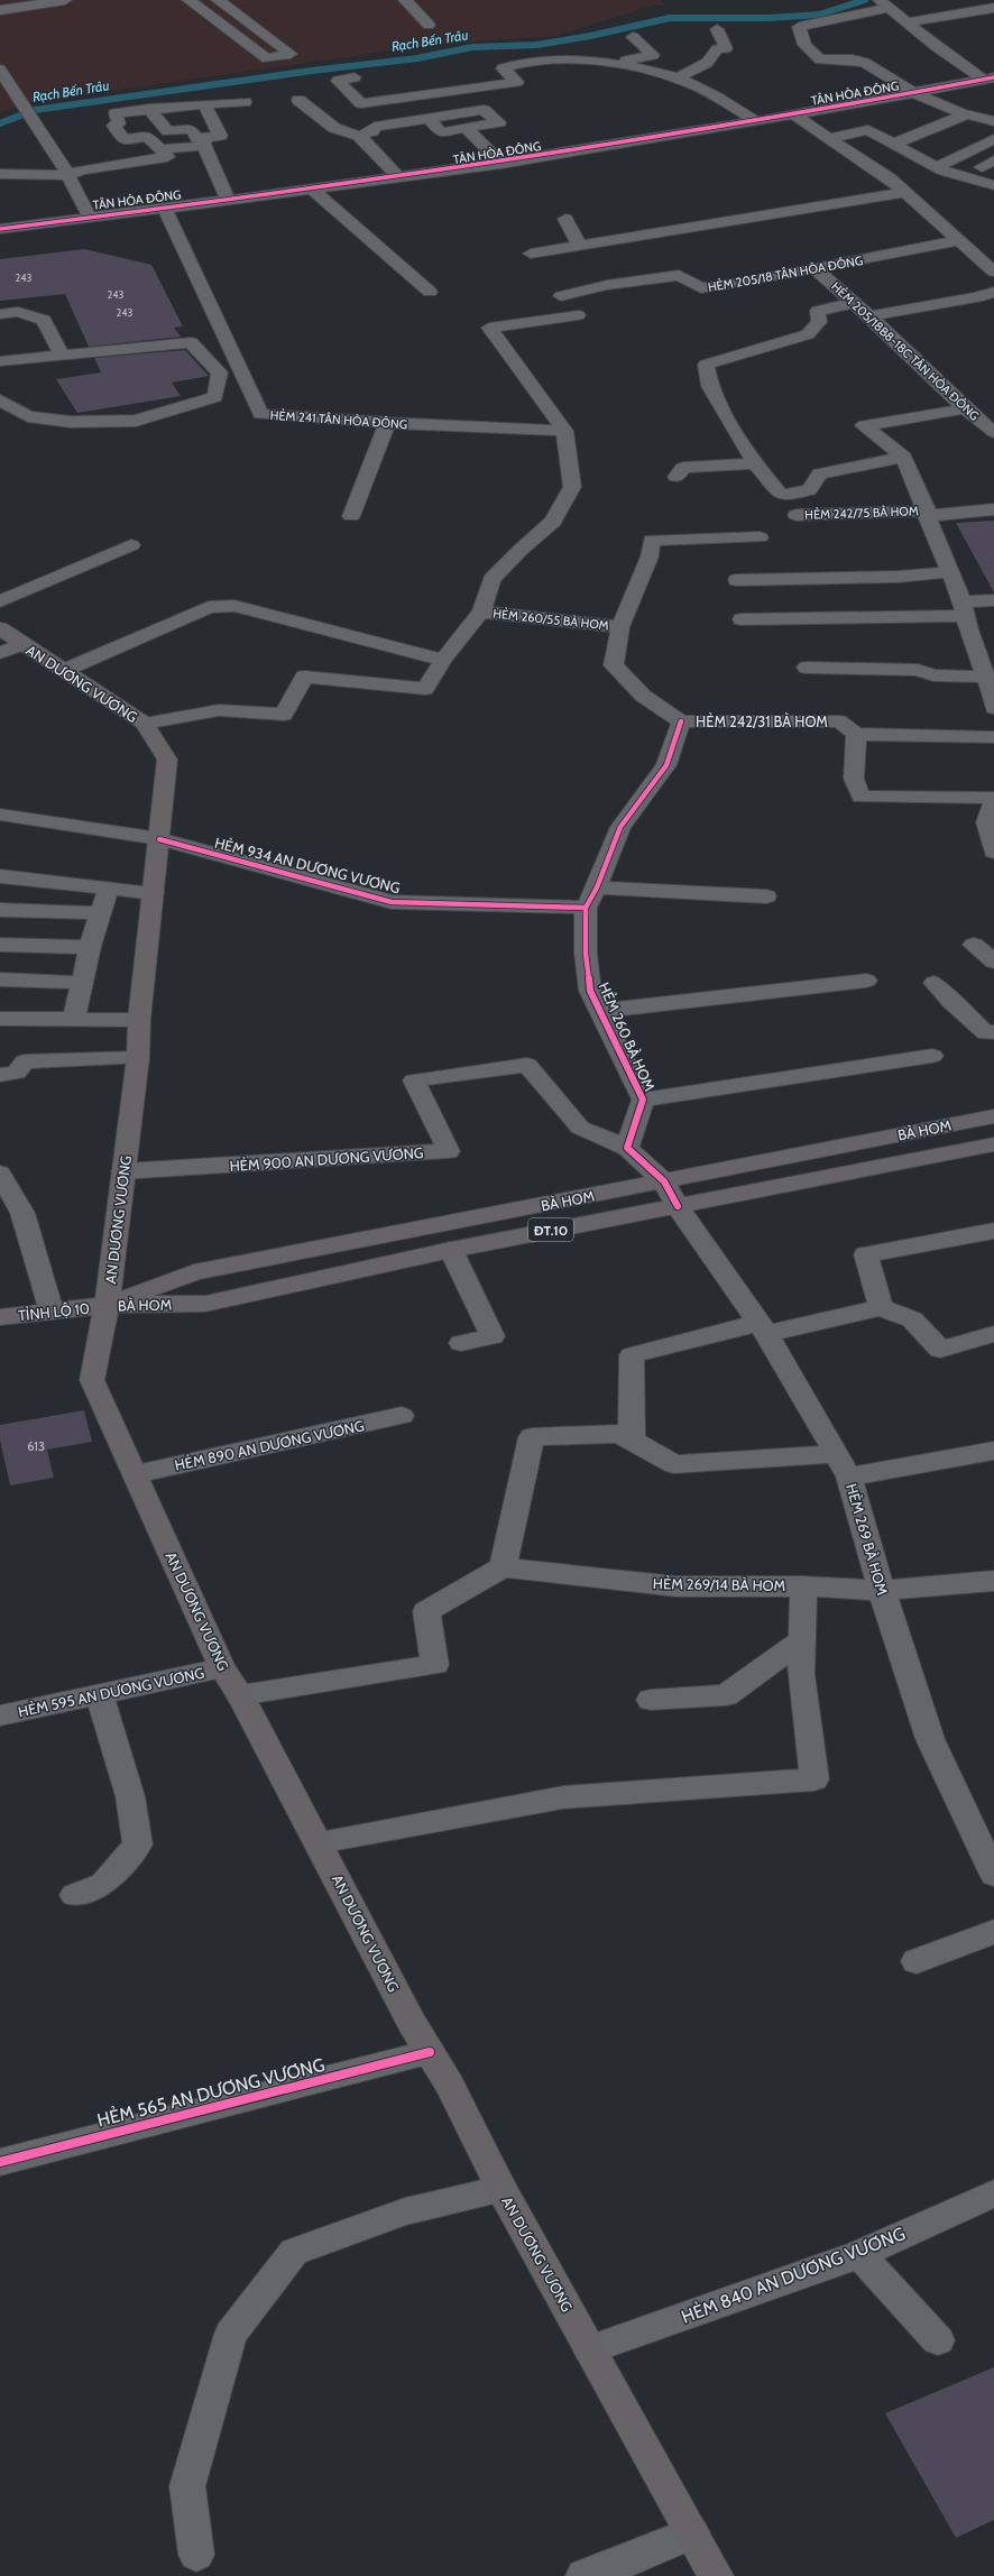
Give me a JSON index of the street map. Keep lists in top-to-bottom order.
{
  "streets": {
    "main road": [
      "AN DƯƠNG VƯƠNG",
      "BÀ HOM",
      "ĐT.10",
      "TỈNH LỘ 10"
    ],
    "street": [
      "TÂN HÒA ĐÔNG",
      "HẺM 205/18 TÂN HÒA ĐÔNG",
      "HẺM 205/18B8-18C TÂN HÒA ĐÔNG",
      "HẺM 241 TÂN HÒA ĐÔNG",
      "HẺM 242/75 BÀ HOM",
      "HẺM 260/55 BÀ HOM",
      "HẺM 242/31 BÀ HOM",
      "HẺM 934 AN DƯƠNG VƯƠNG",
      "HẺM 260 BÀ HOM",
      "HẺM 900 AN DƯƠNG VƯƠNG",
      "HẺM 890 AN DƯƠNG VƯƠNG",
      "HẺM 269 BÀ HOM",
      "HẺM 269/14 BÀ HOM",
      "HẺM 595 AN DƯƠNG VƯƠNG",
      "HẺM 565 AN DƯƠNG VƯƠNG",
      "HẺM 840 AN DƯƠNG VƯƠNG"
    ]
  },
  "crossings": [
    ["TÂN HÒA ĐÔNG", "HẺM 241 TÂN HÒA ĐÔNG"],
    ["HẺM 205/18 TÂN HÒA ĐÔNG", "HẺM 205/18B8-18C TÂN HÒA ĐÔNG"],
    ["AN DƯƠNG VƯƠNG", "HẺM 934 AN DƯƠNG VƯƠNG"],
    ["AN DƯƠNG VƯƠNG", "BÀ HOM"],
    ["AN DƯƠNG VƯƠNG", "HẺM 900 AN DƯƠNG VƯƠNG"],
    ["AN DƯƠNG VƯƠNG", "TỈNH LỘ 10"],
    ["AN DƯƠNG VƯƠNG", "HẺM 890 AN DƯƠNG VƯƠNG"],
    ["AN DƯƠNG VƯƠNG", "HẺM 595 AN DƯƠNG VƯƠNG"],
    ["AN DƯƠNG VƯƠNG", "HẺM 565 AN DƯƠNG VƯƠNG"],
    ["AN DƯƠNG VƯƠNG", "HẺM 840 AN DƯƠNG VƯƠNG"],
    ["HẺM 242/31 BÀ HOM", "HẺM 260 BÀ HOM"],
    ["HẺM 934 AN DƯƠNG VƯƠNG", "HẺM 260 BÀ HOM"],
    ["HẺM 260 BÀ HOM", "HẺM 900 AN DƯƠNG VƯƠNG"],
    ["BÀ HOM", "TỈNH LỘ 10"],
    ["BÀ HOM", "HẺM 269 BÀ HOM"],
    ["HẺM 269 BÀ HOM", "HẺM 269/14 BÀ HOM"]
  ],
  "water": ["Rạch Bến Trâu"],
  "house_numbers": [
    "243",
    "243",
    "243",
    "613"
  ]
}
